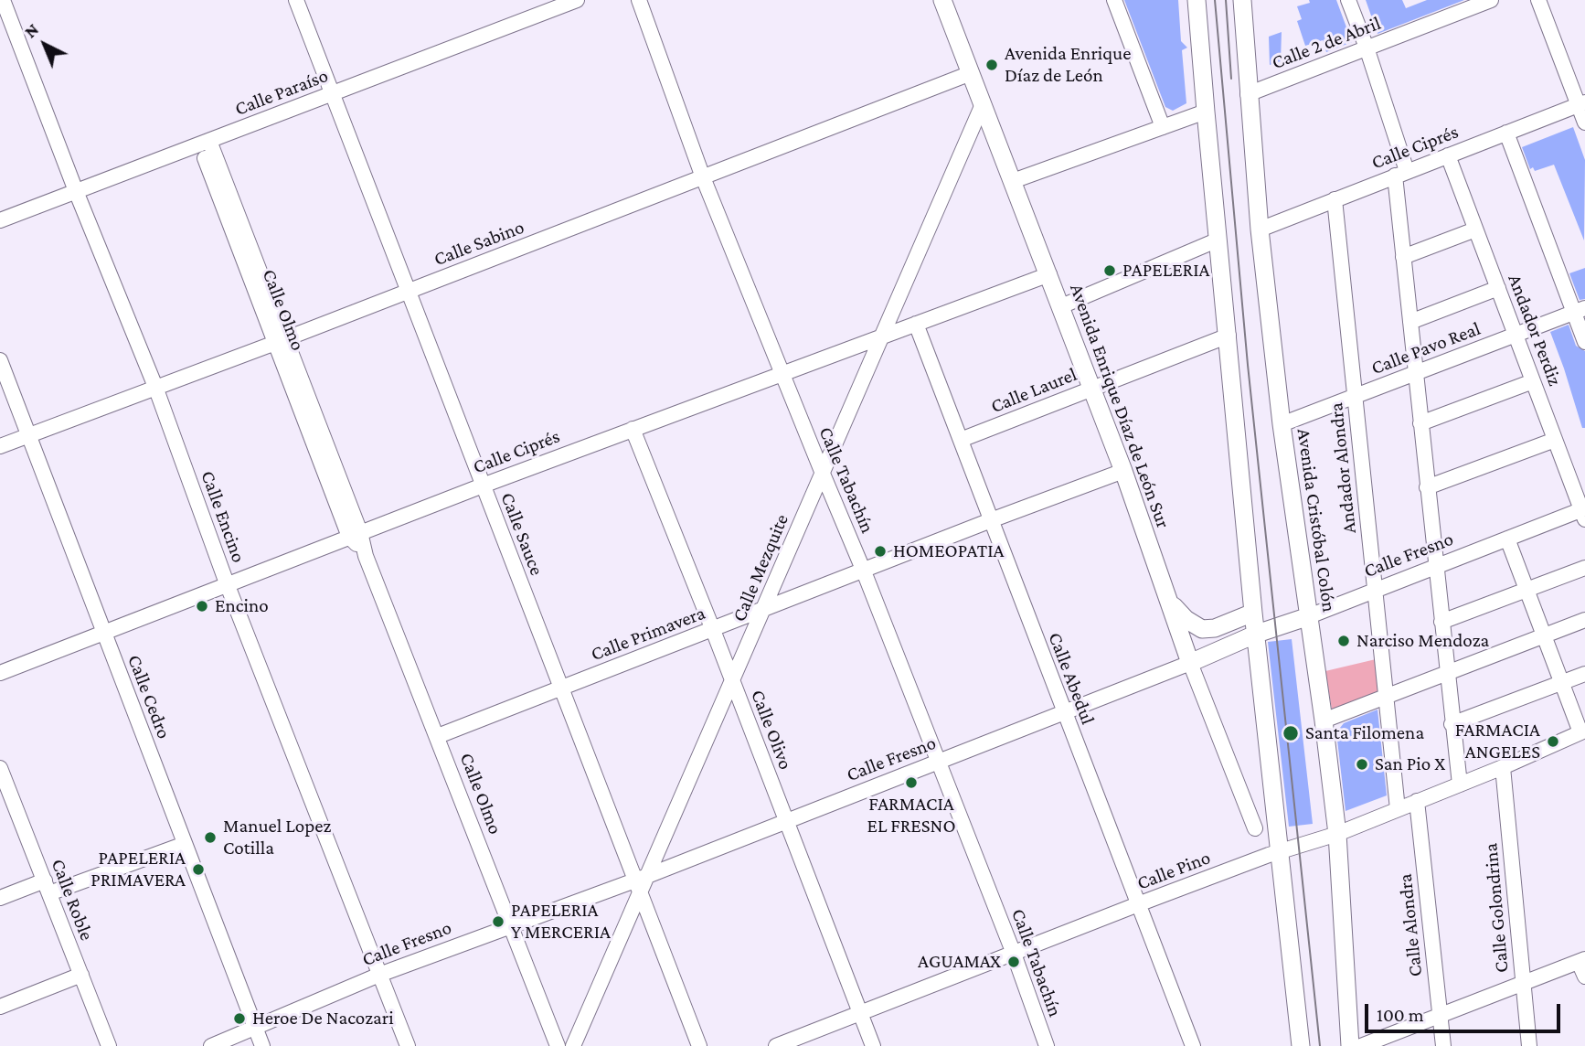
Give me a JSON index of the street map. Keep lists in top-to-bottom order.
{
  "streets": {
    "main road": ["Avenida Enrique Díaz de León Sur", "Avenida Cristóbal Colón", "Calle Fresno"],
    "street": [
      "Calle 2 de Abril",
      "Calle Paraíso",
      "Calle Ciprés",
      "Calle Sabino",
      "Calle Olmo",
      "Andador Perdiz",
      "Calle Pavo Real",
      "Calle Laurel",
      "Andador Alondra",
      "Calle Tabachín",
      "Calle Encino",
      "Calle Sauce",
      "Calle Mezquite",
      "Calle Primavera",
      "Calle Abedul",
      "Calle Cedro",
      "Calle Olivo",
      "Calle Pino",
      "Calle Roble",
      "Calle Golondrina",
      "Calle Alondra"
    ]
  },
  "crossings": [
    ["Calle 2 de Abril", "Avenida Cristóbal Colón"],
    ["Calle Paraíso", "Calle Olmo"],
    ["Calle Paraíso", "Calle Encino"],
    ["Calle Paraíso", "Calle Sauce"],
    ["Calle Ciprés", "Calle Olmo"],
    ["Calle Ciprés", "Andador Perdiz"],
    ["Calle Ciprés", "Avenida Enrique Díaz de León Sur"],
    ["Calle Ciprés", "Andador Alondra"],
    ["Calle Ciprés", "Calle Tabachín"],
    ["Calle Ciprés", "Calle Encino"],
    ["Calle Ciprés", "Avenida Cristóbal Colón"],
    ["Calle Ciprés", "Calle Sauce"],
    ["Calle Ciprés", "Calle Mezquite"],
    ["Calle Ciprés", "Calle Abedul"],
    ["Calle Ciprés", "Calle Cedro"],
    ["Calle Ciprés", "Calle Olivo"],
    ["Calle Sabino", "Calle Olmo"],
    ["Calle Sabino", "Avenida Enrique Díaz de León Sur"],
    ["Calle Sabino", "Calle Tabachín"],
    ["Calle Sabino", "Calle Encino"],
    ["Calle Sabino", "Calle Sauce"],
    ["Calle Sabino", "Calle Cedro"],
    ["Calle Olmo", "Calle Fresno"],
    ["Calle Olmo", "Calle Primavera"],
    ["Andador Perdiz", "Calle Pavo Real"],
    ["Andador Perdiz", "Calle Fresno"],
    ["Calle Pavo Real", "Andador Alondra"],
    ["Calle Pavo Real", "Avenida Cristóbal Colón"],
    ["Calle Laurel", "Avenida Enrique Díaz de León Sur"],
    ["Calle Laurel", "Calle Abedul"],
    ["Avenida Enrique Díaz de León Sur", "Calle Fresno"],
    ["Avenida Enrique Díaz de León Sur", "Calle Mezquite"],
    ["Avenida Enrique Díaz de León Sur", "Calle Primavera"],
    ["Andador Alondra", "Calle Fresno"],
    ["Andador Alondra", "Calle Pino"],
    ["Calle Tabachín", "Calle Fresno"],
    ["Calle Tabachín", "Calle Mezquite"],
    ["Calle Tabachín", "Calle Primavera"],
    ["Calle Tabachín", "Calle Pino"],
    ["Calle Encino", "Calle Fresno"],
    ["Avenida Cristóbal Colón", "Calle Fresno"],
    ["Avenida Cristóbal Colón", "Calle Pino"],
    ["Calle Sauce", "Calle Fresno"],
    ["Calle Sauce", "Calle Mezquite"],
    ["Calle Sauce", "Calle Primavera"],
    ["Calle Fresno", "Calle Mezquite"],
    ["Calle Fresno", "Calle Abedul"],
    ["Calle Fresno", "Calle Cedro"],
    ["Calle Fresno", "Calle Olivo"],
    ["Calle Mezquite", "Calle Primavera"],
    ["Calle Mezquite", "Calle Olivo"],
    ["Calle Primavera", "Calle Abedul"],
    ["Calle Primavera", "Calle Olivo"],
    ["Calle Abedul", "Calle Pino"],
    ["Calle Olivo", "Calle Pino"],
    ["Calle Pino", "Calle Golondrina"],
    ["Calle Pino", "Calle Alondra"]
  ],
  "places": [
    "Avenida Enrique Díaz de León",
    "PAPELERIA",
    "HOMEOPATIA",
    "Encino",
    "Narciso Mendoza",
    "Santa Filomena",
    "FARMACIA ANGELES",
    "San Pio X",
    "FARMACIA EL FRESNO",
    "Manuel Lopez Cotilla",
    "PAPELERIA PRIMAVERA",
    "PAPELERIA Y MERCERIA",
    "AGUAMAX",
    "Heroe De Nacozari"
  ],
  "scale_bar": "100 m",
  "north": "top left"
}
